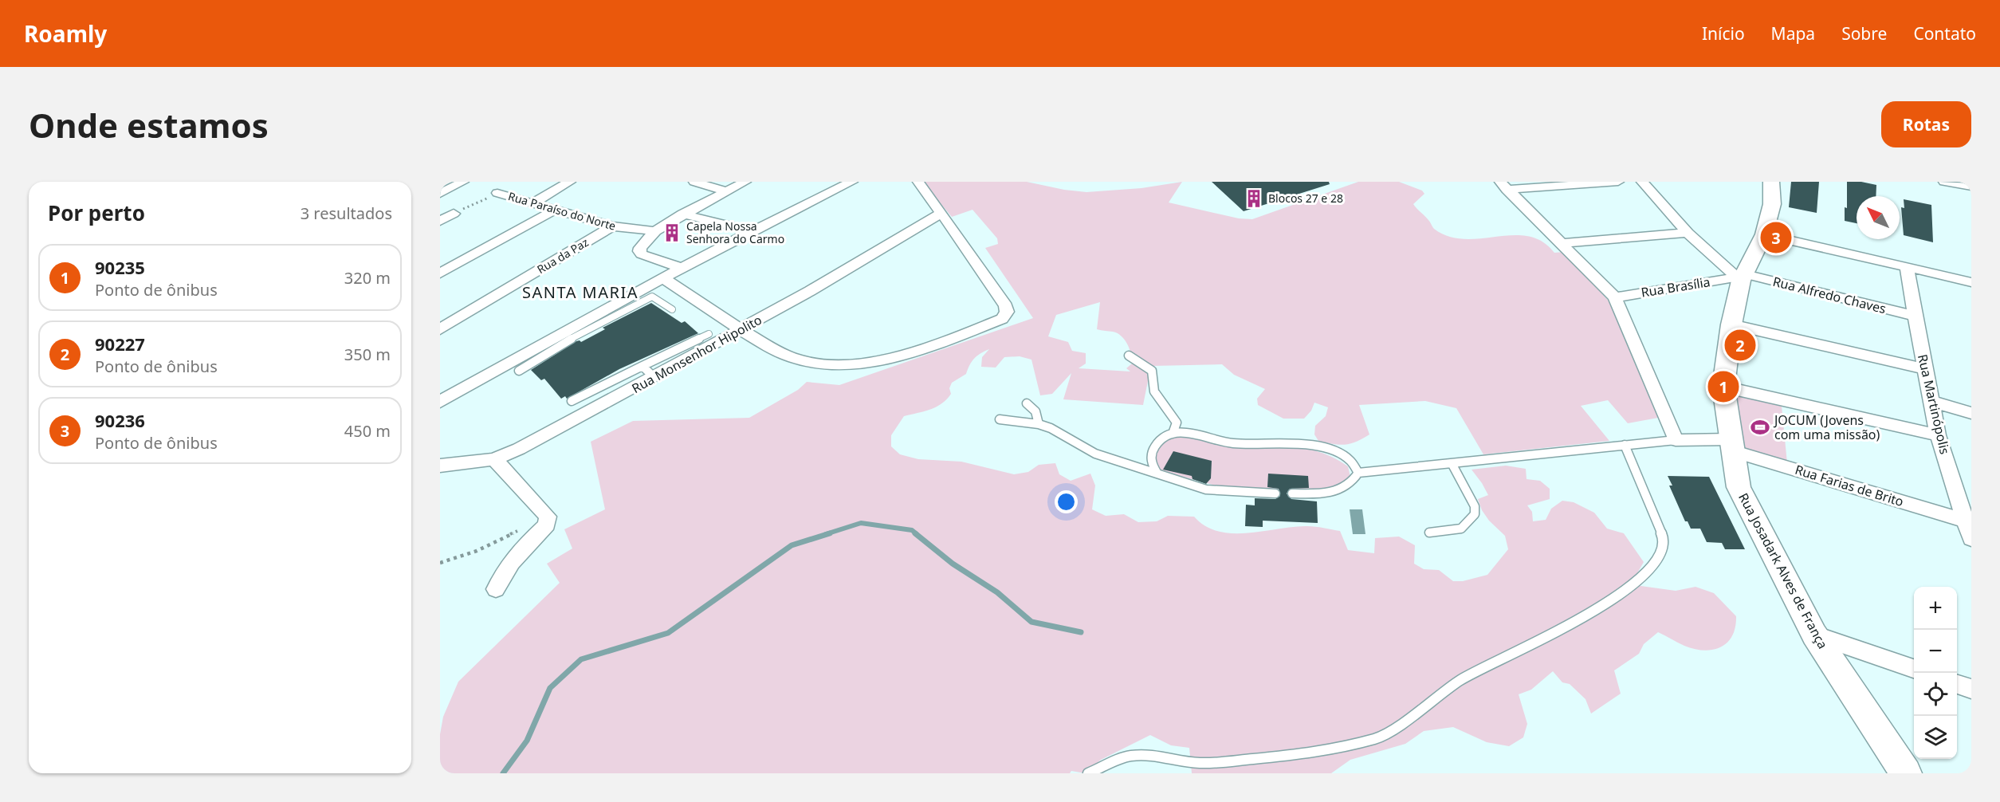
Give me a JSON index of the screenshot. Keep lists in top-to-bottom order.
{
  "streets": {
    "street": [
      "Rua Paraíso do Norte",
      "Rua da Paz",
      "Rua Brasília",
      "Rua Alfredo Chaves",
      "Rua Monsenhor Hipolito",
      "Rua Martinópolis",
      "Rua Farias de Brito",
      "Rua Josadark Alves de França"
    ]
  },
  "crossings": [
    ["Rua Paraíso do Norte", "Rua da Paz"],
    ["Rua Brasília", "Rua Alfredo Chaves"],
    ["Rua Brasília", "Rua Josadark Alves de França"],
    ["Rua Alfredo Chaves", "Rua Martinópolis"],
    ["Rua Alfredo Chaves", "Rua Josadark Alves de França"],
    ["Rua Martinópolis", "Rua Farias de Brito"],
    ["Rua Farias de Brito", "Rua Josadark Alves de França"]
  ],
  "districts": ["SANTA MARIA"],
  "places": {
    "building": ["Blocos 27 e 28", "Capela Nossa Senhora do Carmo"],
    "sports": ["JOCUM (Jovens com uma missão)"]
  },
  "north": "top left",
  "page": {
    "header": "Roamly",
    "nav": [
      "Início",
      "Mapa",
      "Sobre",
      "Contato"
    ],
    "buttons": "Rotas",
    "title": "Onde estamos",
    "heading": ["Por perto", "3 resultados"],
    "pins": ["3", "2", "1"],
    "list": [
      {
        "mark": "1",
        "name": "90235",
        "note": "Ponto de ônibus",
        "value": "320 m"
      },
      {
        "mark": "2",
        "name": "90227",
        "note": "Ponto de ônibus",
        "value": "350 m"
      },
      {
        "mark": "3",
        "name": "90236",
        "note": "Ponto de ônibus",
        "value": "450 m"
      }
    ],
    "map_buttons": ["+", "−"]
  }
}
